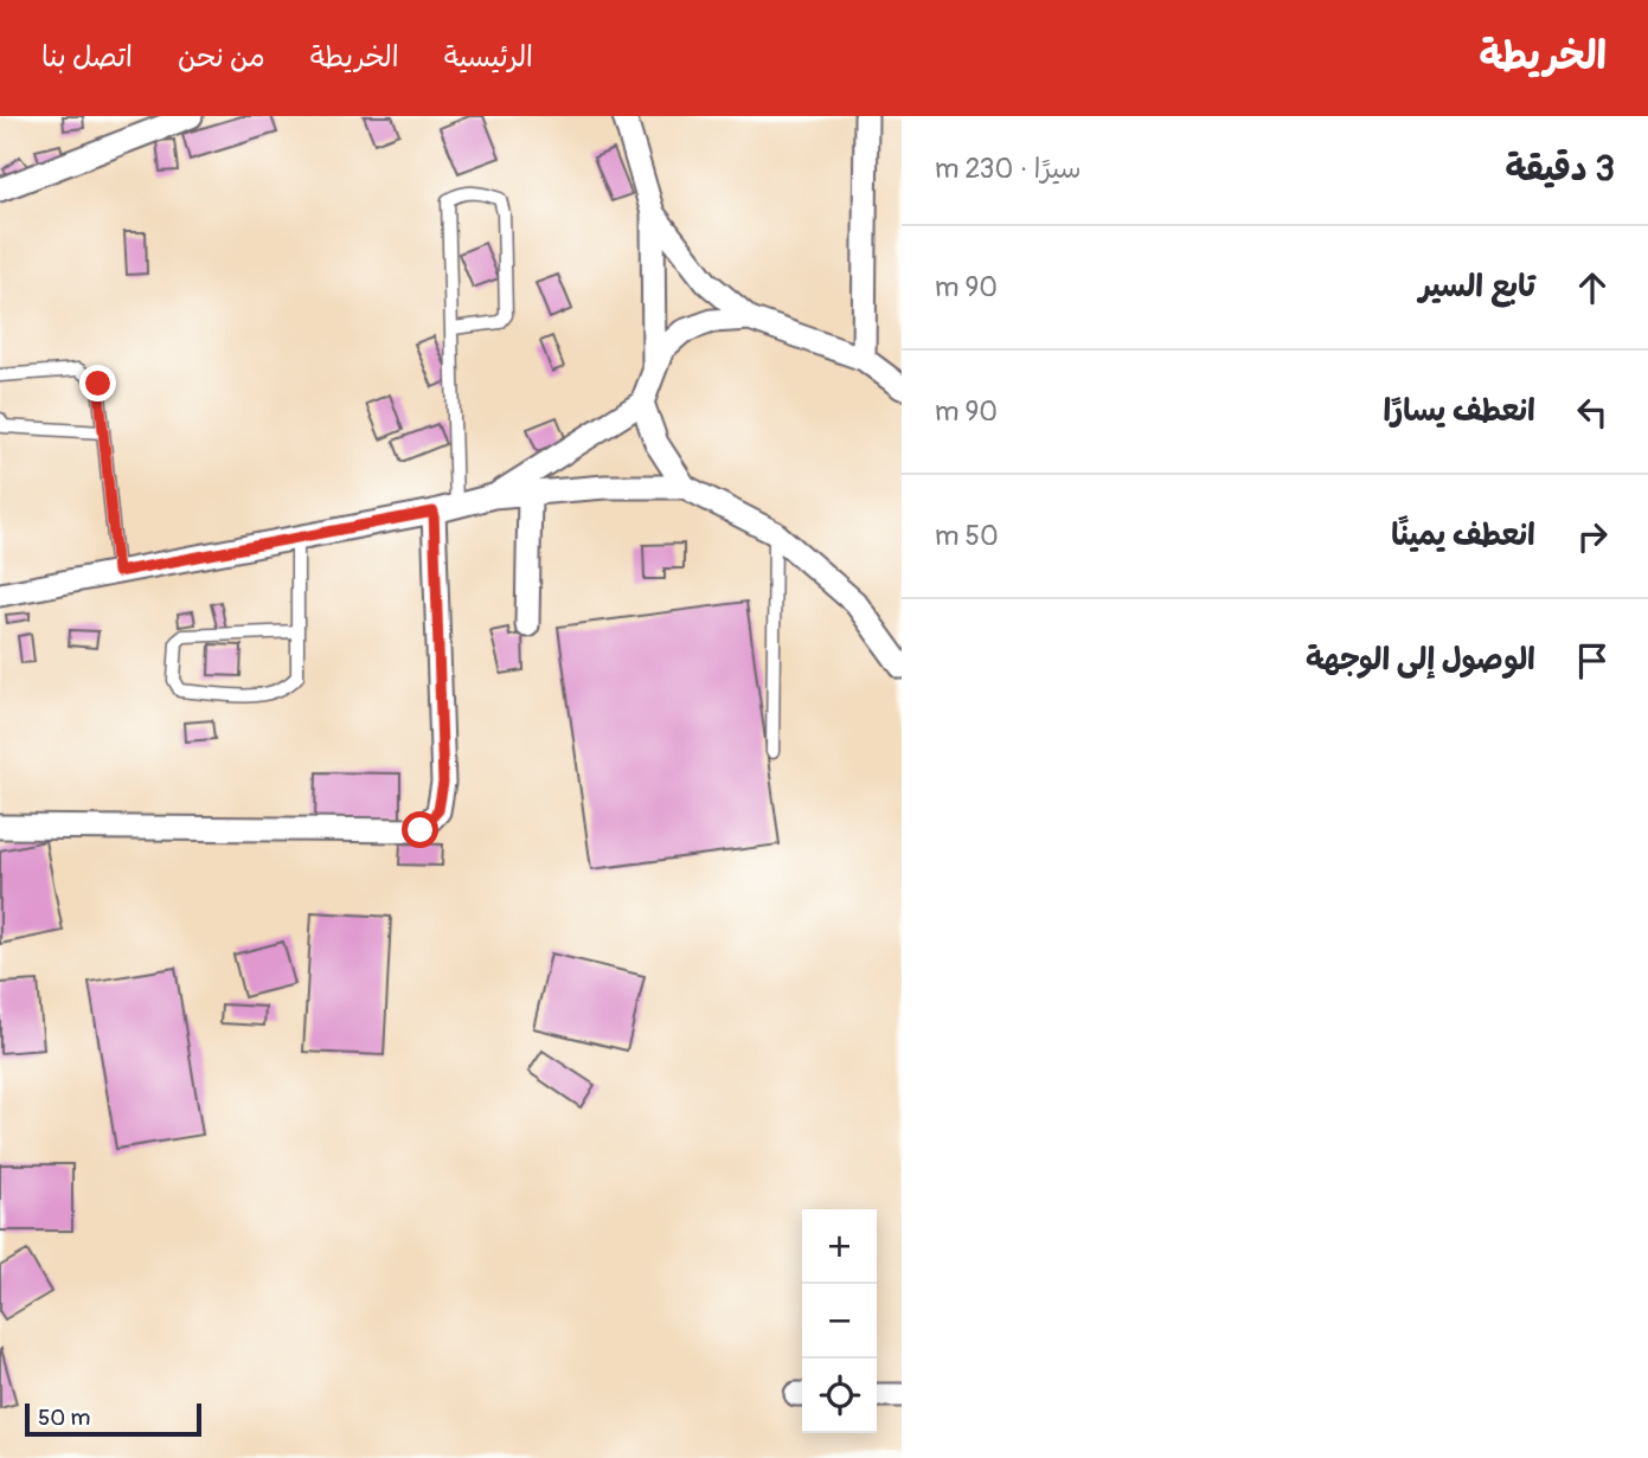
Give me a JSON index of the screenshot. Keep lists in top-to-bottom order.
{
  "scale_bar": "50 m",
  "page": {
    "header": "الخريطة",
    "nav": [
      "الرئيسية",
      "الخريطة",
      "من نحن",
      "اتصل بنا"
    ],
    "heading": ["3 دقيقة", "سيرًا · 230 m"],
    "list": [
      ["تابع السير", "90 m"],
      ["انعطف يسارًا", "90 m"],
      ["انعطف يمينًا", "50 m"],
      "الوصول إلى الوجهة"
    ],
    "map_buttons": ["+", "−"],
    "scale": "50 m"
  }
}
